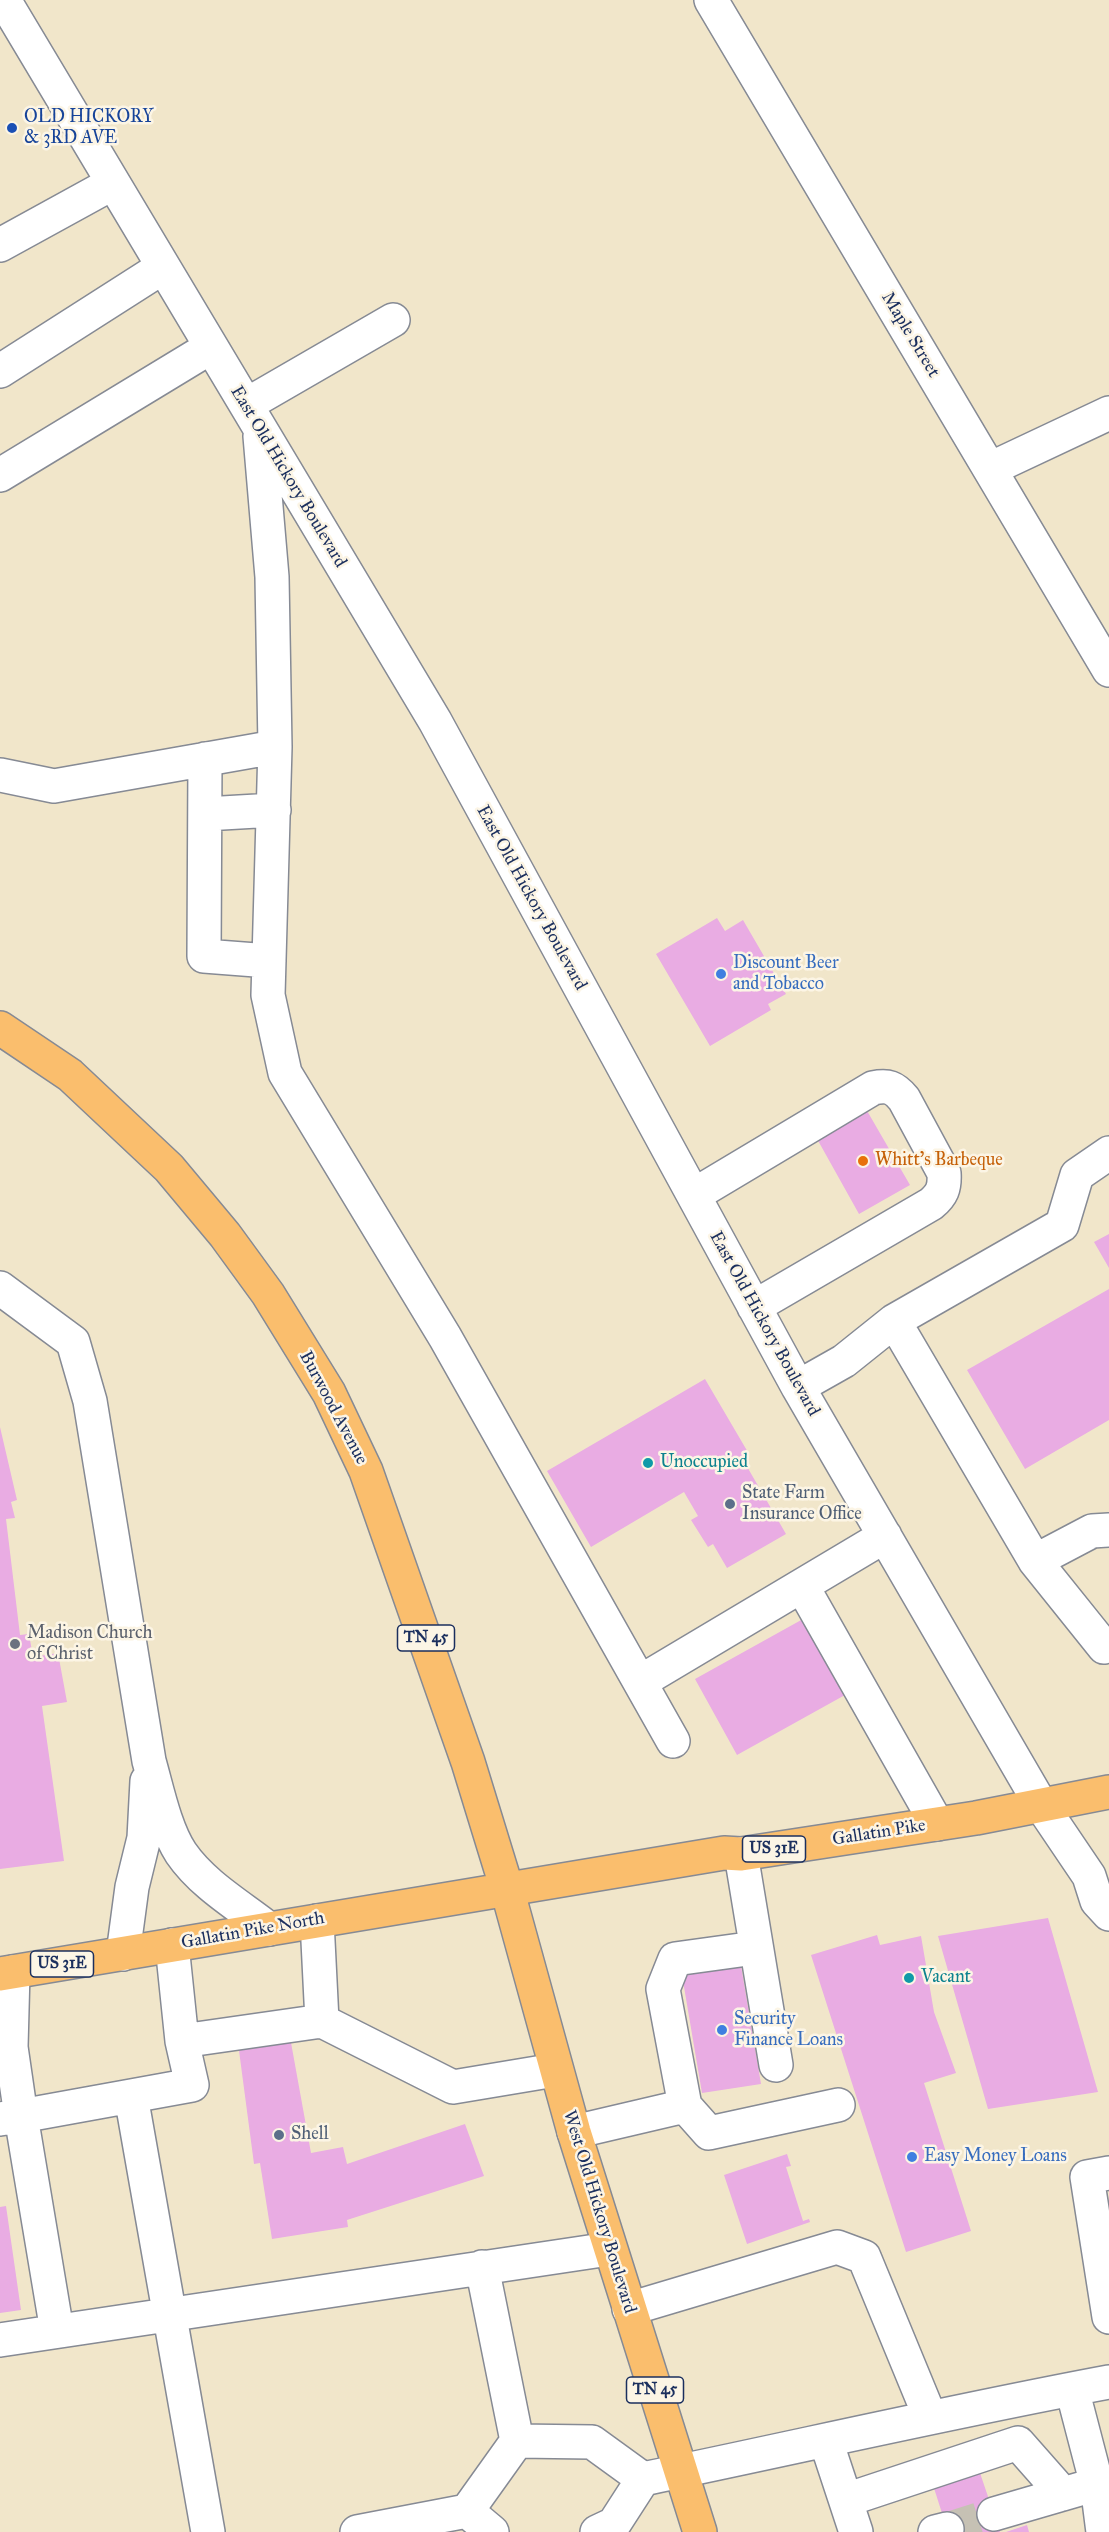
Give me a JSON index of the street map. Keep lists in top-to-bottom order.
{
  "streets": {
    "main road": [
      "Burwood Avenue",
      "TN 45",
      "Gallatin Pike",
      "US 31E",
      "Gallatin Pike North",
      "West Old Hickory Boulevard"
    ],
    "street": ["Maple Street", "East Old Hickory Boulevard"]
  },
  "crossings": [
    ["East Old Hickory Boulevard", "Gallatin Pike"],
    ["Burwood Avenue", "Gallatin Pike"],
    ["Burwood Avenue", "Gallatin Pike North"],
    ["Burwood Avenue", "West Old Hickory Boulevard"],
    ["Gallatin Pike", "Gallatin Pike North"],
    ["Gallatin Pike", "West Old Hickory Boulevard"],
    ["Gallatin Pike North", "West Old Hickory Boulevard"]
  ],
  "places": [
    "OLD HICKORY & 3RD AVE",
    "Discount Beer and Tobacco",
    "Whitt's Barbeque",
    "Unoccupied",
    "State Farm Insurance Office",
    "Madison Church of Christ",
    "Vacant",
    "Security Finance Loans",
    "Shell",
    "Easy Money Loans"
  ]
}
